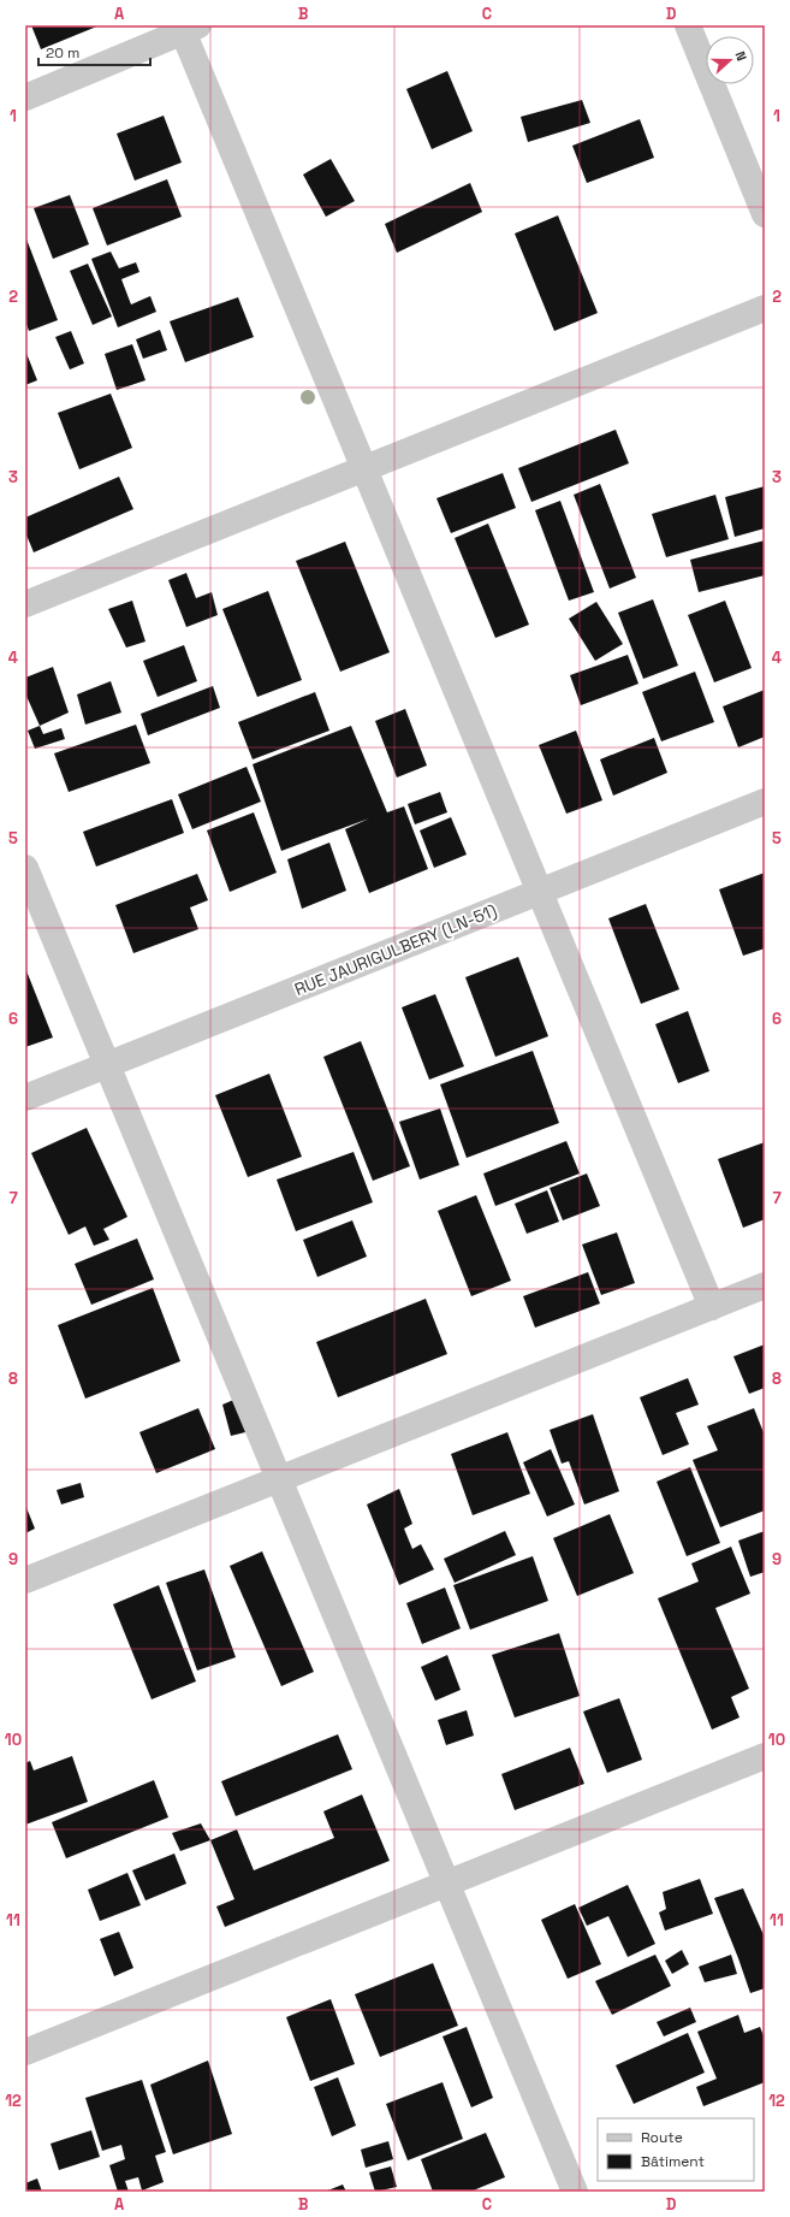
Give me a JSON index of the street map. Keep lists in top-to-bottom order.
{
  "streets": {
    "street": ["RUE JAURIGULBERY (LN-51)"]
  },
  "legend": ["Route", "Bâtiment"],
  "scale_bar": "20 m",
  "north": "right",
  "grid": {
    "columns": [
      "A",
      "B",
      "C",
      "D"
    ],
    "rows": [
      "1",
      "2",
      "3",
      "4",
      "5",
      "6",
      "7",
      "8",
      "9",
      "10",
      "11",
      "12"
    ]
  }
}
